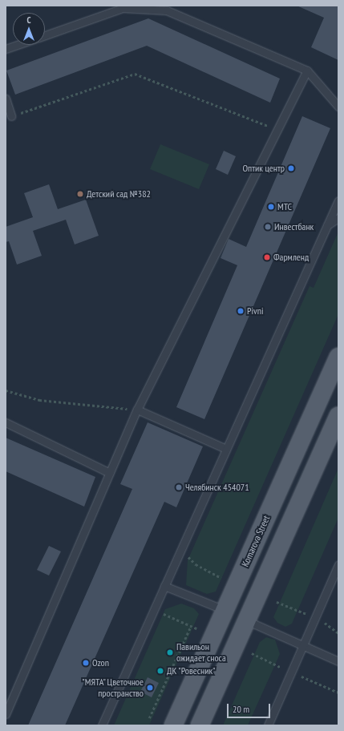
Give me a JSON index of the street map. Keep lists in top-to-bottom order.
{
  "streets": {
    "main road": ["Komarova Street"]
  },
  "places": [
    "Оптик центр",
    "Детский сад №382",
    "МТС",
    "Инвестбанк",
    "Фармленд",
    "Pivni",
    "Челябинск 454071",
    "Павильон ожидает сноса",
    "Ozon",
    "ДК \"Ровесник\"",
    "\"МЯТА\" Цветочное пространство"
  ],
  "scale_bar": "20 m",
  "north": "top"
}
